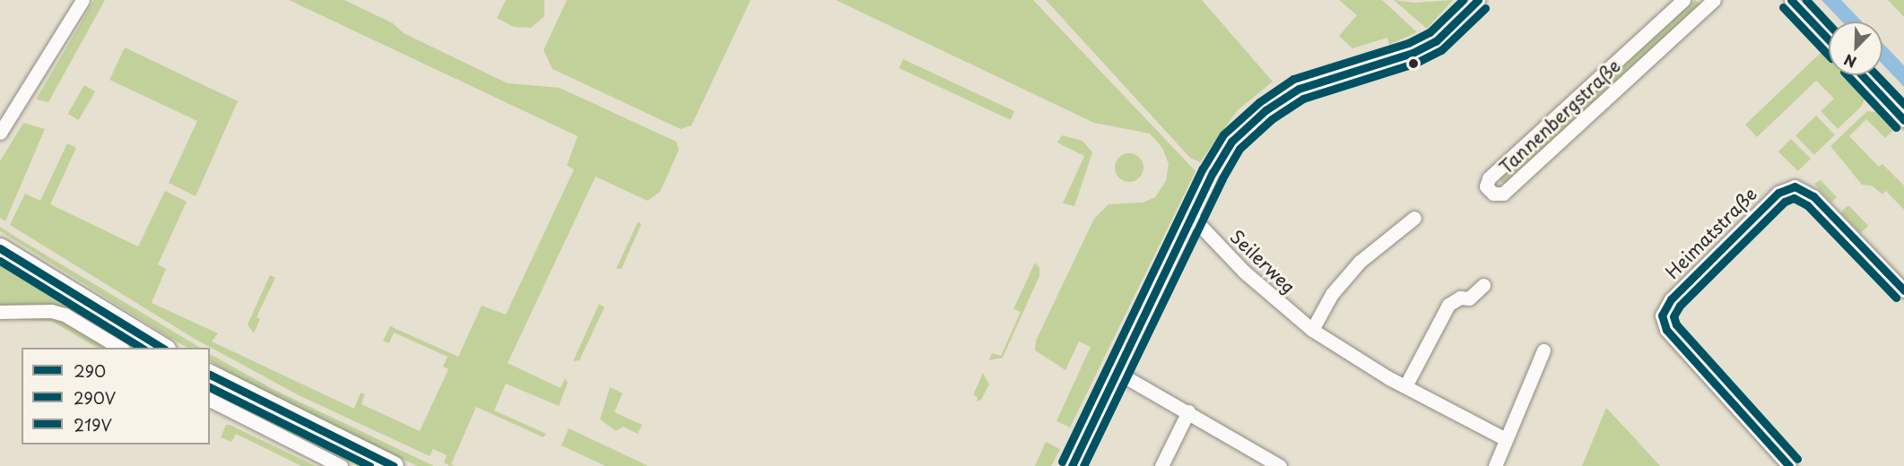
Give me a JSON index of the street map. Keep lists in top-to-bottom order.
{
  "streets": {
    "street": ["Tannenbergstraße", "Heimatstraße", "Seilerweg"]
  },
  "lines": ["transit line 290", "transit line 219V", "transit line 290V"],
  "legend": ["290", "290V", "219V"],
  "north": "bottom left"
}
